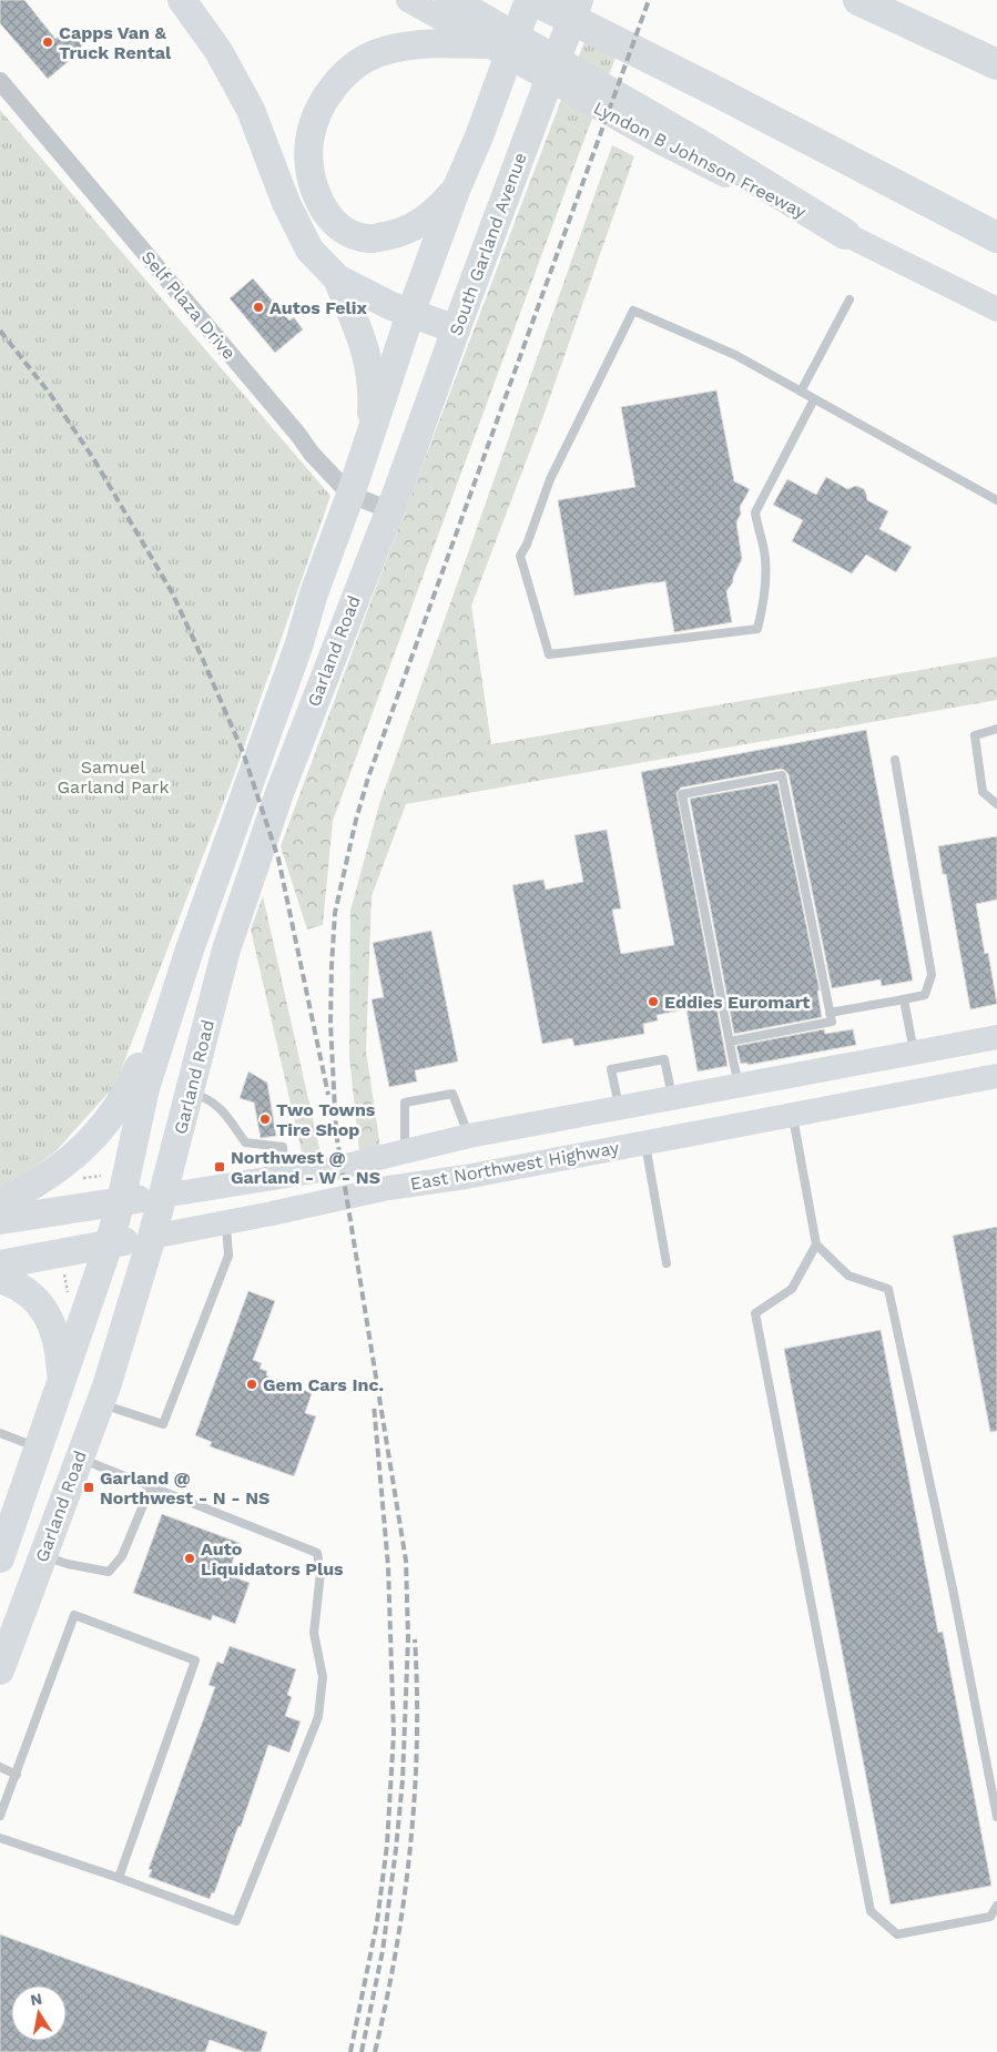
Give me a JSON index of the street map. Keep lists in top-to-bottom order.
{
  "streets": {
    "main road": [
      "Lyndon B Johnson Freeway",
      "South Garland Avenue",
      "Garland Road",
      "East Northwest Highway"
    ],
    "street": ["Self Plaza Drive"]
  },
  "crossings": [
    ["South Garland Avenue", "Self Plaza Drive"],
    ["South Garland Avenue", "Garland Road"],
    ["Self Plaza Drive", "Garland Road"],
    ["Garland Road", "East Northwest Highway"]
  ],
  "parks": ["Samuel Garland Park"],
  "places": {
    "other": [
      "Capps Van & Truck Rental",
      "Autos Felix",
      "Eddies Euromart",
      "Two Towns Tire Shop",
      "Gem Cars Inc.",
      "Auto Liquidators Plus"
    ],
    "transit": ["Northwest @ Garland - W - NS", "Garland @ Northwest - N - NS"]
  },
  "north": "top"
}
